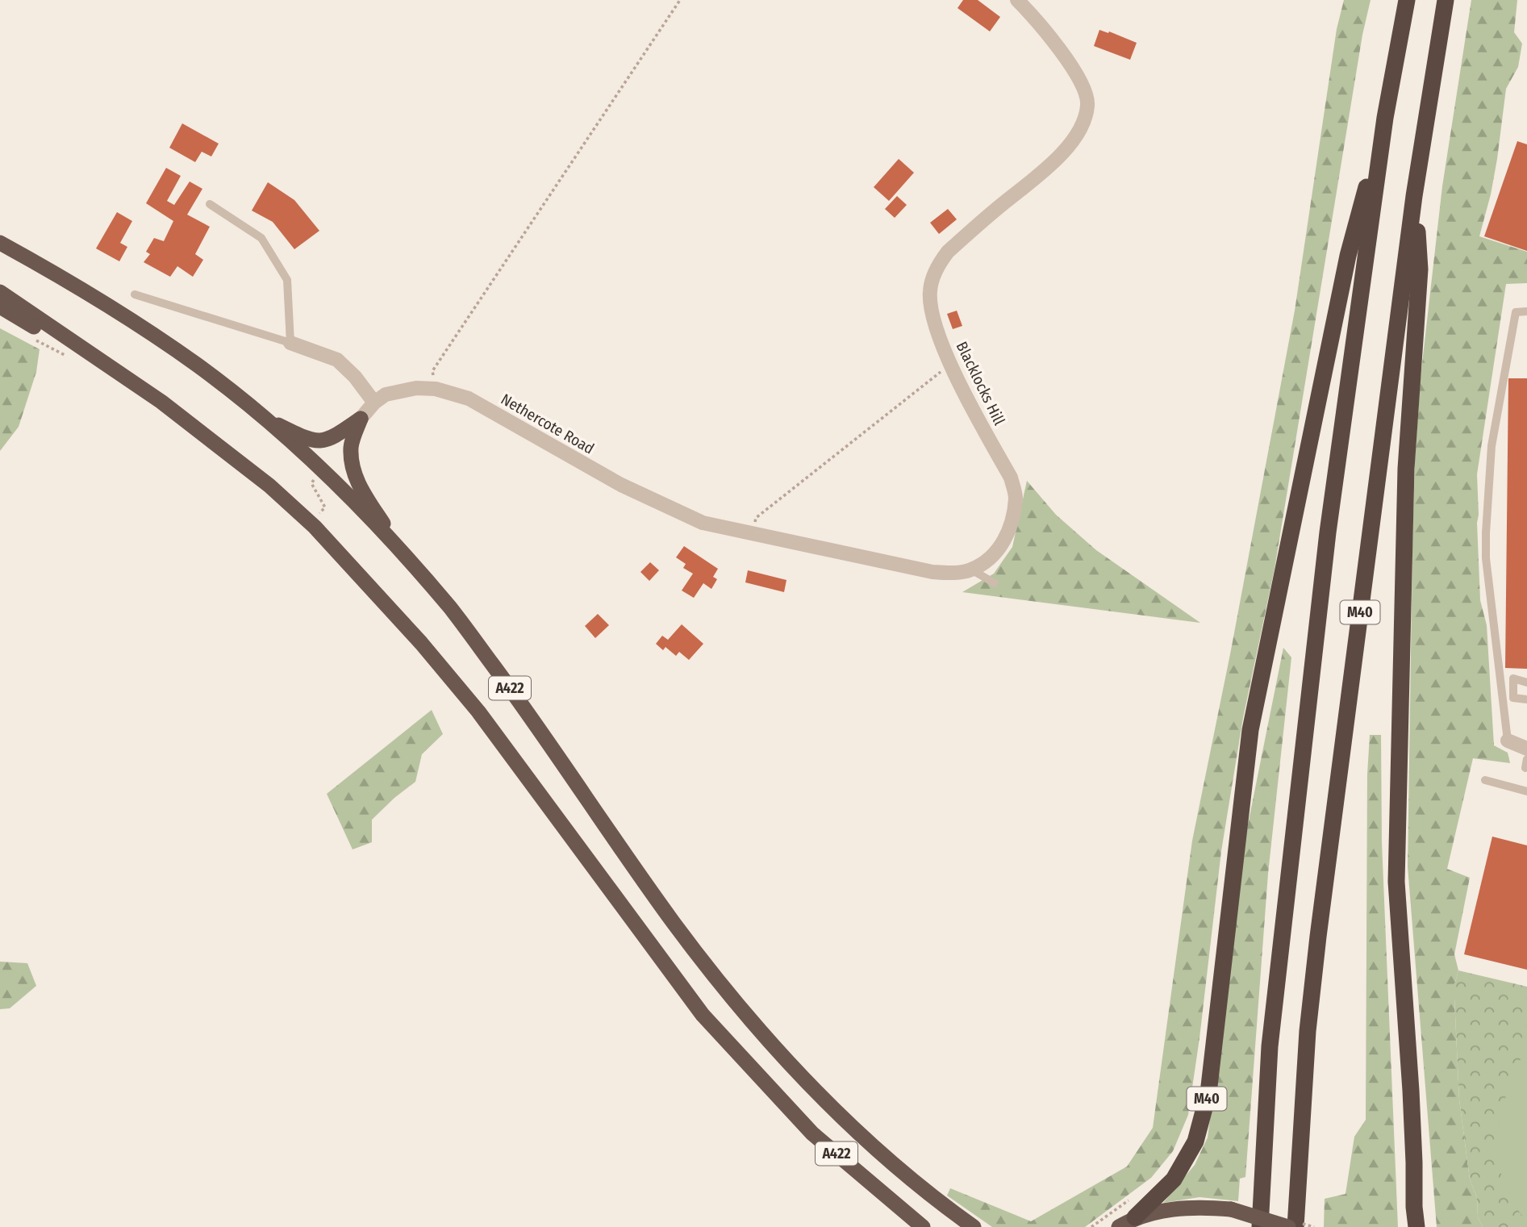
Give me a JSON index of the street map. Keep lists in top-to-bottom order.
{
  "streets": {
    "highway": ["M40", "A422"],
    "street": ["Blacklocks Hill", "Nethercote Road"]
  }
}
